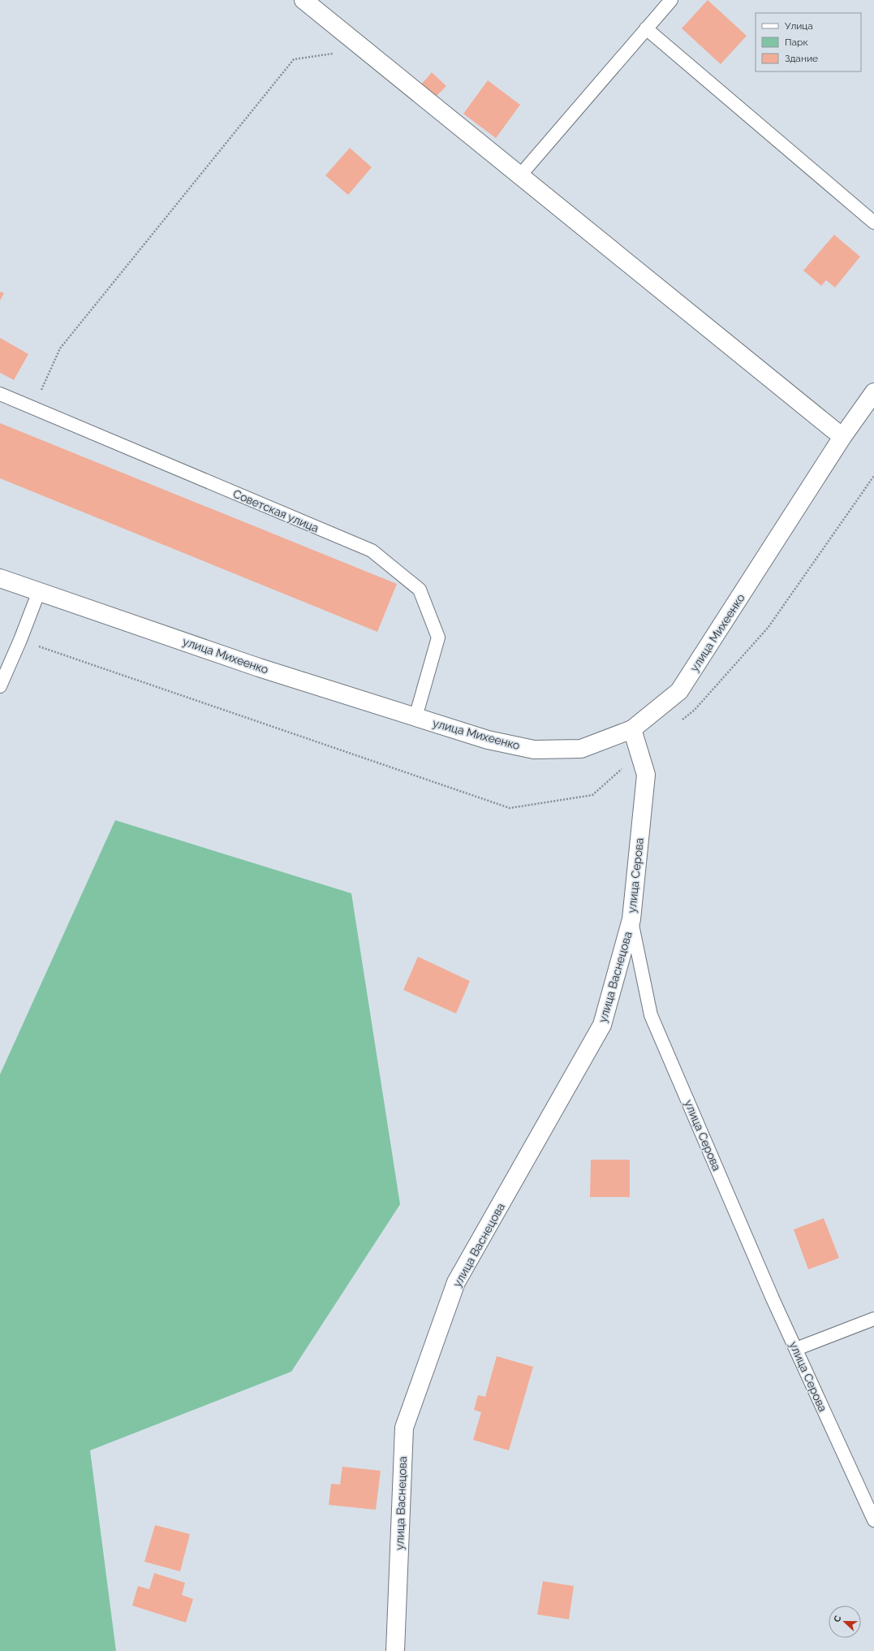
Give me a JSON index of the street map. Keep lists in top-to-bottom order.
{
  "streets": {
    "street": ["улица Михеенко", "улица Серова", "улица Васнецова"],
    "lane": ["Советская улица"]
  },
  "crossings": [
    ["Советская улица", "улица Михеенко"],
    ["улица Михеенко", "улица Серова"],
    ["улица Серова", "улица Васнецова"]
  ],
  "legend": ["Улица", "Парк", "Здание"],
  "north": "left"
}
